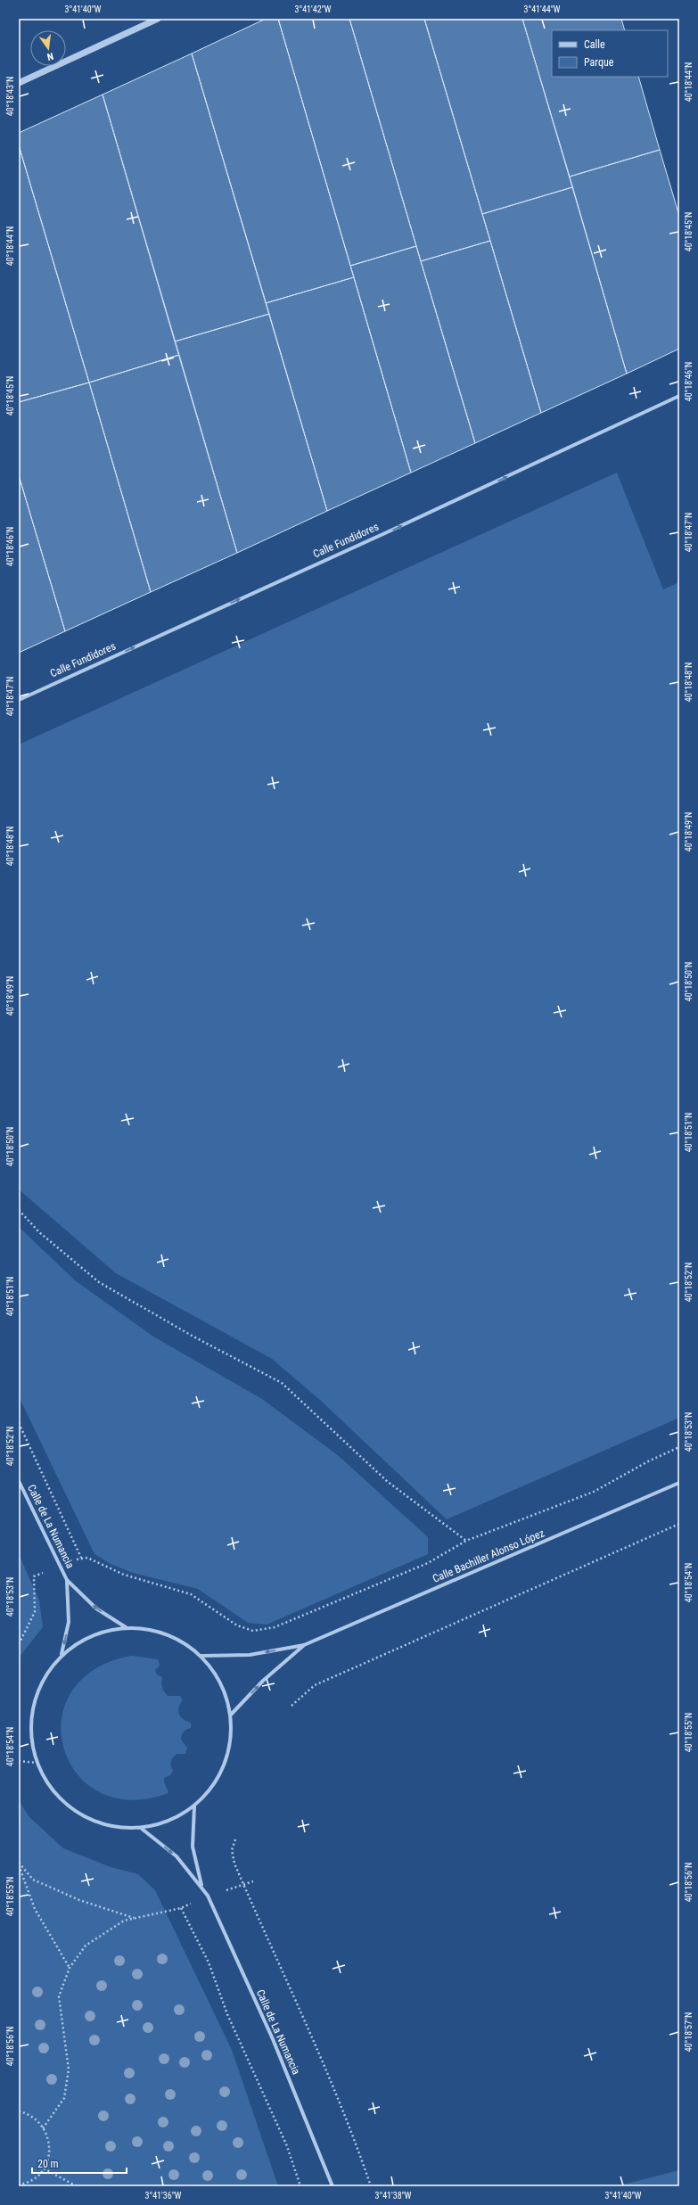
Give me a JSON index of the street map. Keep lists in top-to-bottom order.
{
  "streets": {
    "street": ["Calle Fundidores", "Calle de La Numancia", "Calle Bachiller Alonso López"]
  },
  "one_way": ["Calle Fundidores"],
  "legend": ["Calle", "Parque"],
  "scale_bar": "20 m",
  "north": "bottom",
  "coordinates": [
    "3°41'40\"W",
    "3°41'42\"W",
    "3°41'44\"W",
    "40°18'44\"N",
    "40°18'43\"N",
    "40°18'45\"N",
    "40°18'46\"N",
    "40°18'47\"N",
    "40°18'48\"N",
    "40°18'49\"N",
    "40°18'50\"N",
    "40°18'51\"N",
    "40°18'52\"N",
    "40°18'53\"N",
    "40°18'54\"N",
    "40°18'55\"N",
    "40°18'56\"N",
    "40°18'57\"N",
    "3°41'36\"W",
    "3°41'38\"W"
  ]
}
